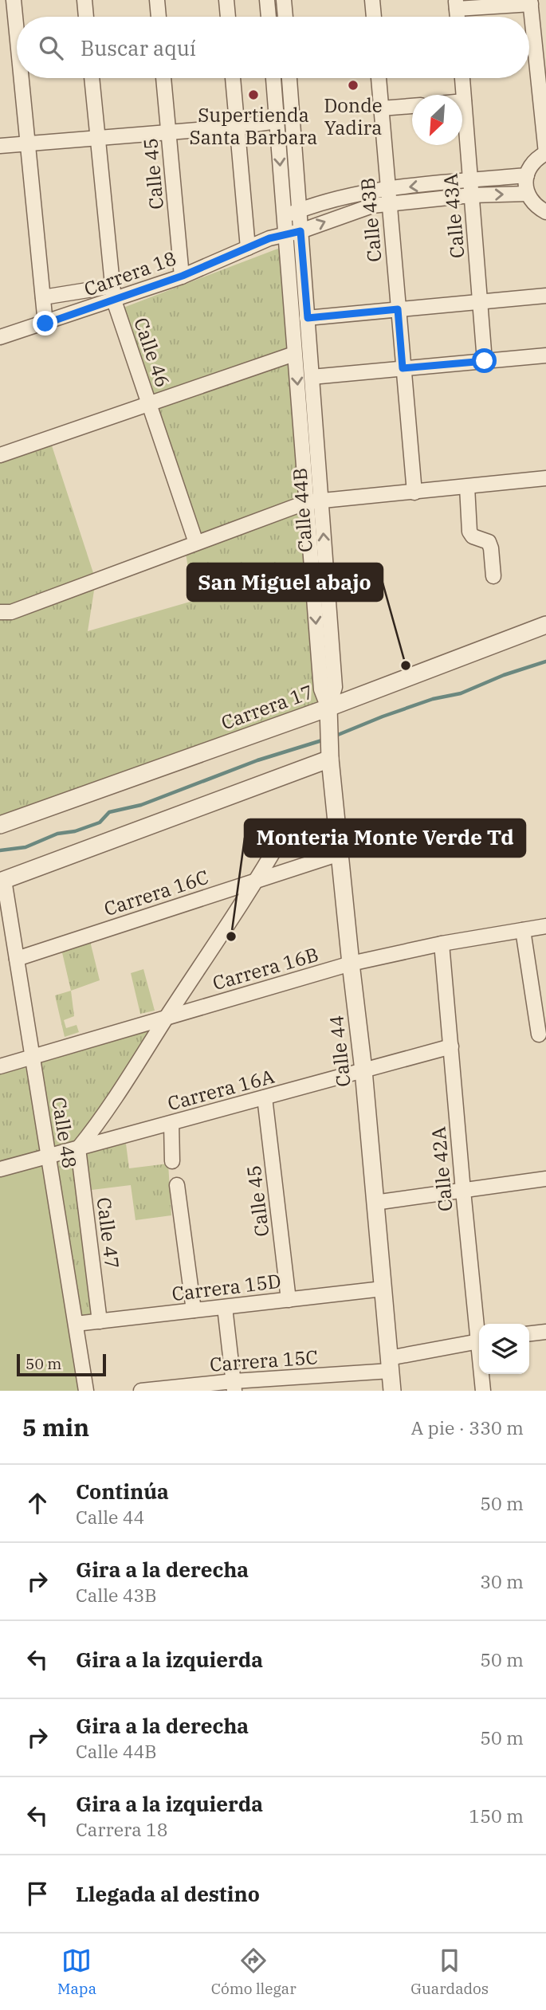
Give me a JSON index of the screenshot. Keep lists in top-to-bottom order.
{
  "streets": {
    "street": [
      "Calle 45",
      "Calle 43A",
      "Calle 43B",
      "Carrera 18",
      "Calle 46",
      "Calle 44B",
      "Carrera 17",
      "Carrera 16C",
      "Carrera 16B",
      "Calle 44",
      "Carrera 16A",
      "Calle 48",
      "Calle 42A",
      "Calle 47",
      "Carrera 15D",
      "Carrera 15C"
    ]
  },
  "crossings": [
    ["Calle 45", "Carrera 18"],
    ["Calle 45", "Carrera 16A"],
    ["Calle 45", "Carrera 15D"],
    ["Calle 43A", "Carrera 18"],
    ["Calle 43B", "Carrera 18"],
    ["Carrera 18", "Calle 46"],
    ["Carrera 18", "Calle 44B"],
    ["Calle 44B", "Carrera 17"],
    ["Calle 44B", "Calle 44"],
    ["Carrera 17", "Calle 44"],
    ["Carrera 16C", "Calle 44"],
    ["Carrera 16C", "Calle 48"],
    ["Carrera 16B", "Calle 44"],
    ["Carrera 16B", "Calle 48"],
    ["Carrera 16B", "Calle 42A"],
    ["Calle 44", "Carrera 16A"],
    ["Calle 44", "Carrera 15D"],
    ["Calle 44", "Carrera 15C"],
    ["Carrera 16A", "Calle 48"],
    ["Carrera 16A", "Calle 42A"],
    ["Carrera 16A", "Calle 47"],
    ["Calle 48", "Carrera 15D"],
    ["Calle 47", "Carrera 15D"]
  ],
  "places": [
    "Donde Yadira",
    "Supertienda Santa Barbara",
    "San Miguel abajo",
    "Monteria Monte Verde Td"
  ],
  "scale_bar": "50 m",
  "north": "bottom left",
  "page": {
    "search": "Buscar aquí",
    "scale": "50 m",
    "heading": ["5 min", "A pie · 330 m"],
    "list": [
      ["Continúa", "Calle 44", "50 m"],
      ["Gira a la derecha", "Calle 43B", "30 m"],
      ["Gira a la izquierda", "50 m"],
      ["Gira a la derecha", "Calle 44B", "50 m"],
      ["Gira a la izquierda", "Carrera 18", "150 m"],
      "Llegada al destino"
    ],
    "nav": ["Mapa", "Cómo llegar", "Guardados"]
  }
}
